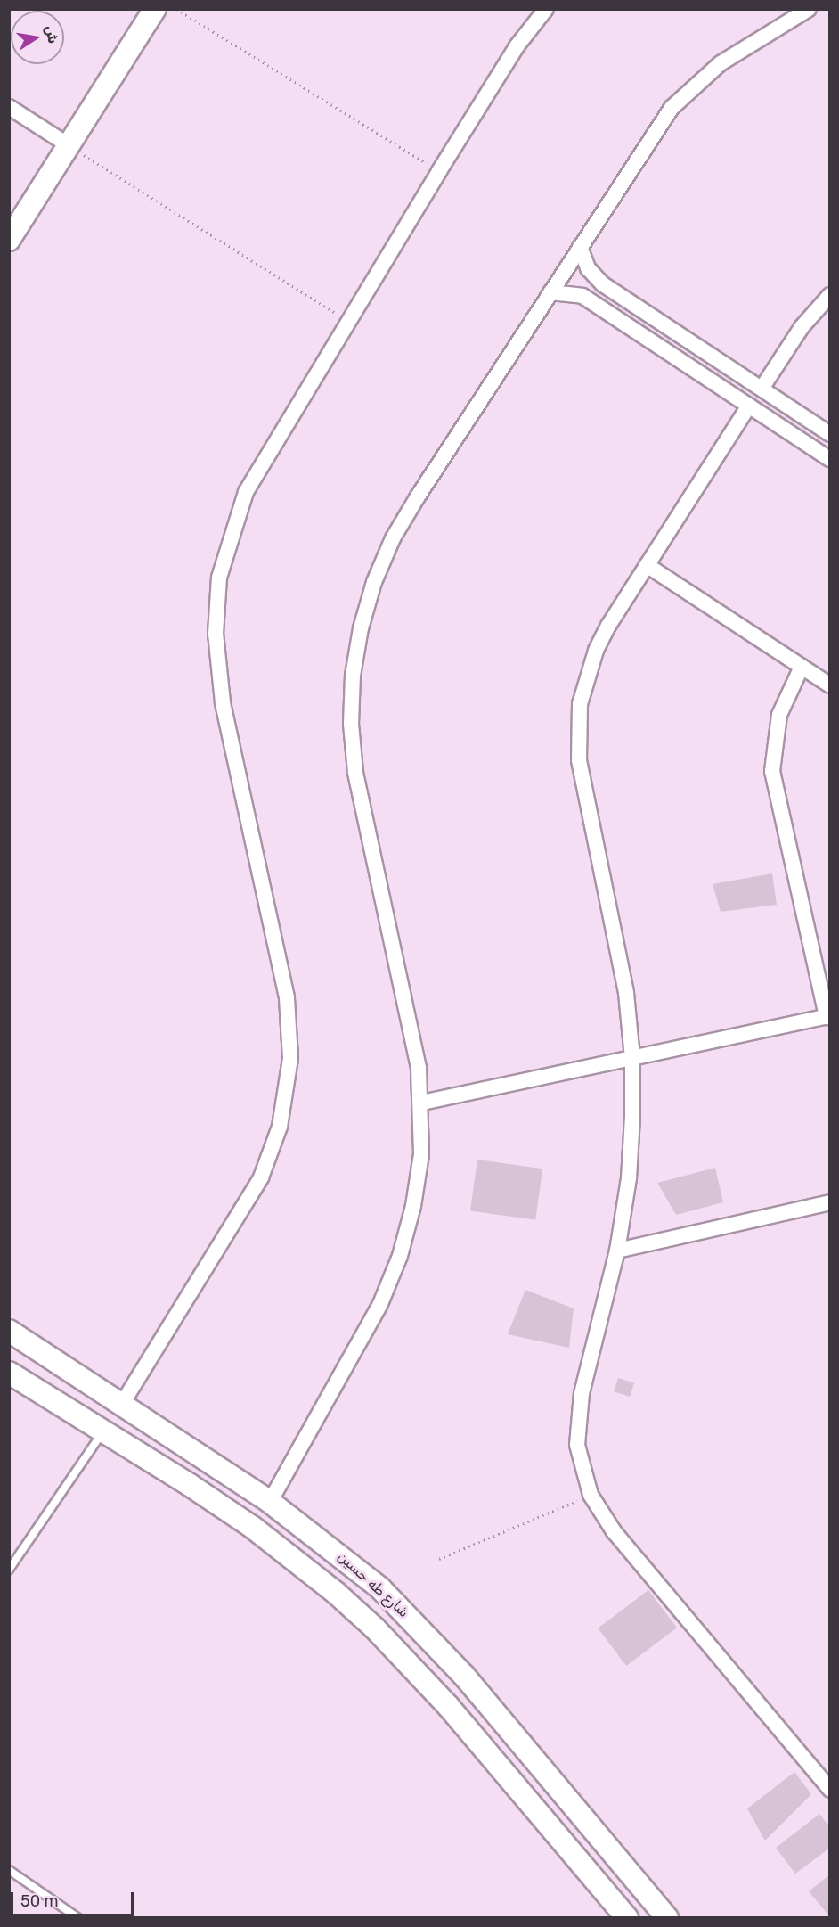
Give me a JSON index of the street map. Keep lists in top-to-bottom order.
{
  "streets": {
    "main road": ["شارع طه حسين"]
  },
  "scale_bar": "50 m",
  "north": "right"
}
